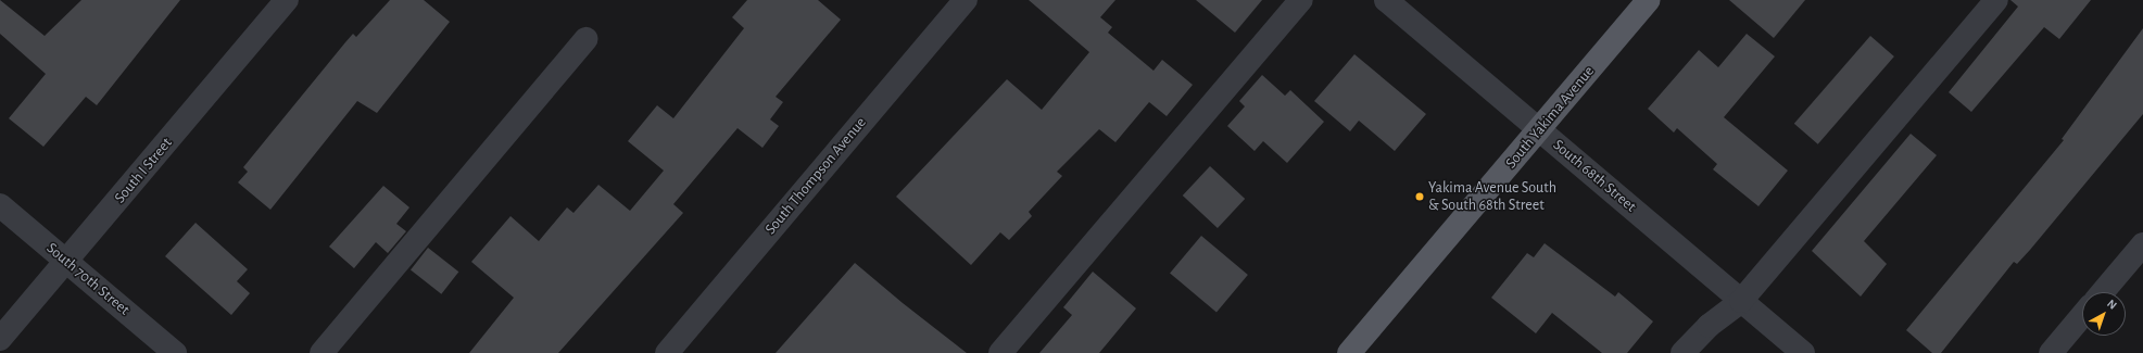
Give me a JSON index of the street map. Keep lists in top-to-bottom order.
{
  "streets": {
    "main road": ["South Yakima Avenue"],
    "street": [
      "South I Street",
      "South Thompson Avenue",
      "South 68th Street",
      "South 70th Street"
    ]
  },
  "crossings": [
    ["South Yakima Avenue", "South 68th Street"],
    ["South I Street", "South 70th Street"]
  ],
  "places": ["Yakima Avenue South & South 68th Street"],
  "north": "top right"
}
